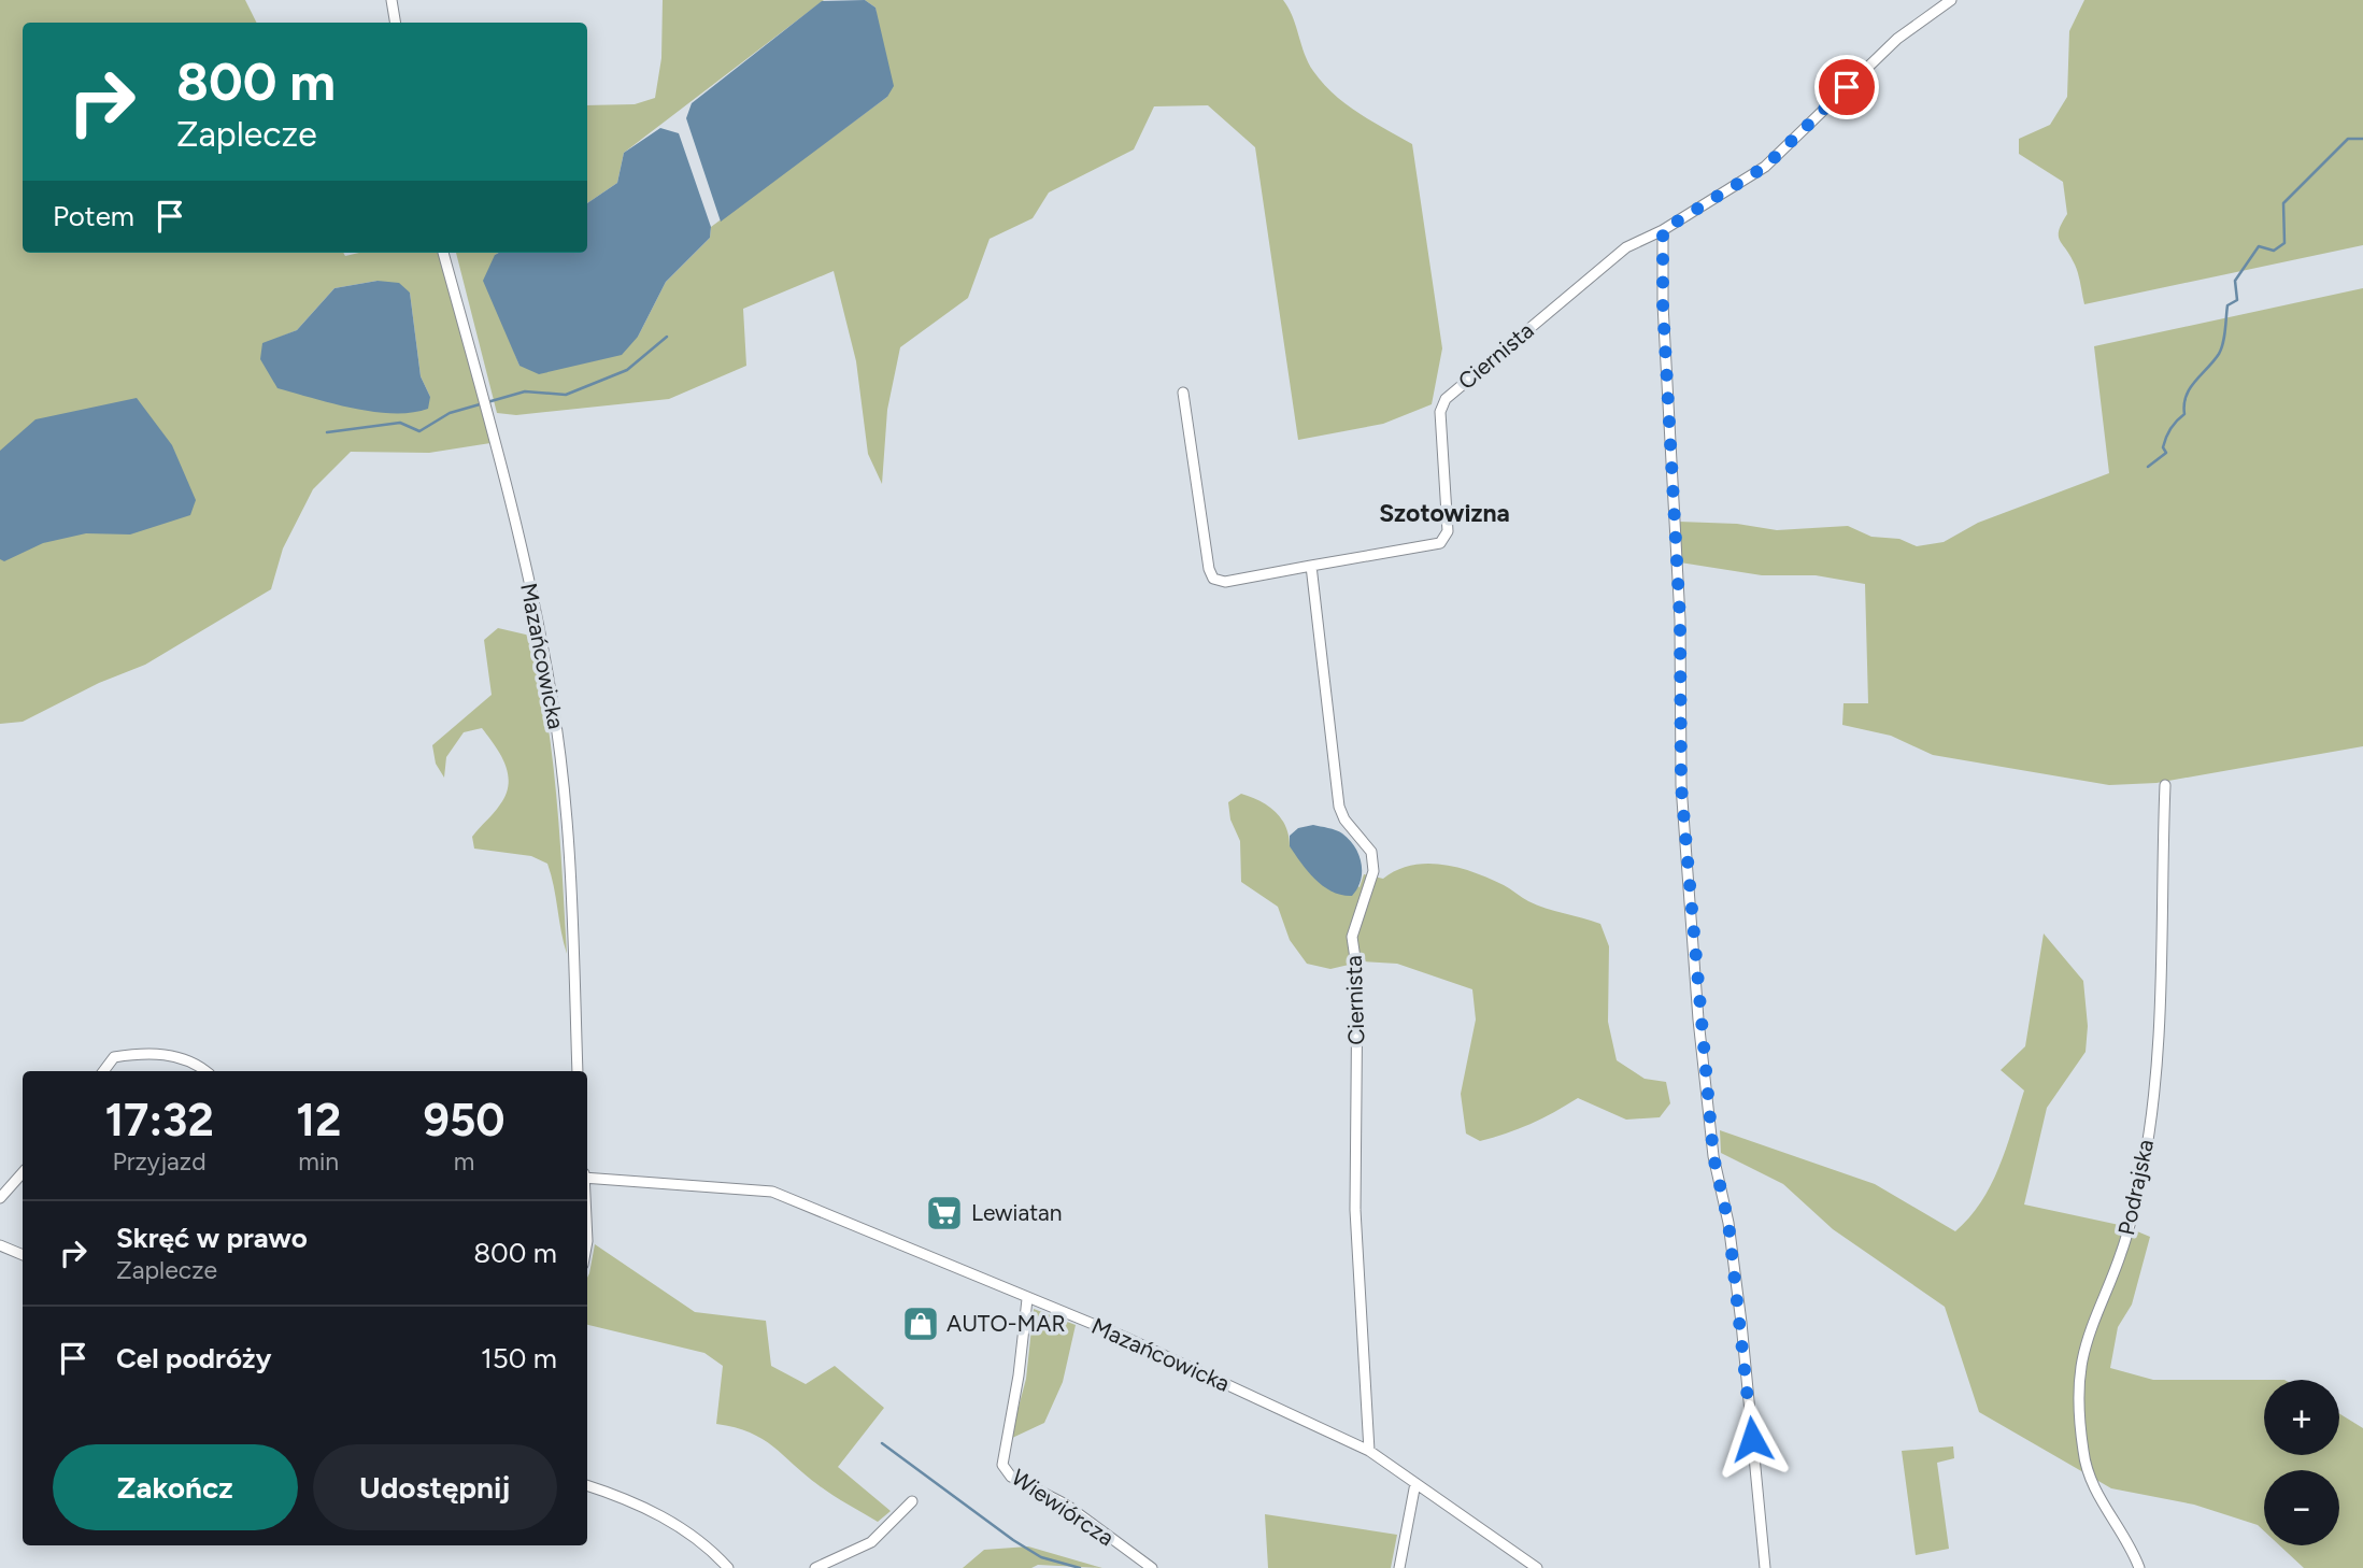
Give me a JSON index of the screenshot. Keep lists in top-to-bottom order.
{
  "streets": {
    "street": [
      "Ciernista",
      "Mazańcowicka",
      "Podrajska",
      "Wiewiórcza"
    ]
  },
  "crossings": [
    ["Ciernista", "Mazańcowicka"],
    ["Mazańcowicka", "Wiewiórcza"]
  ],
  "districts": ["Szotowizna"],
  "places": {
    "supermarket": ["Lewiatan"],
    "shop": ["AUTO-MAR"]
  },
  "page": {
    "turn": ["800 m", "Zaplecze"],
    "then": "Potem",
    "eta": [
      "17:32",
      "Przyjazd",
      "12",
      "min",
      "950",
      "m"
    ],
    "list": [
      {
        "name": "Skręć w prawo",
        "note": "Zaplecze",
        "value": "800 m"
      },
      {
        "name": "Cel podróży",
        "value": "150 m"
      }
    ],
    "map_buttons": ["+", "−"],
    "buttons": ["Zakończ", "Udostępnij"]
  }
}
